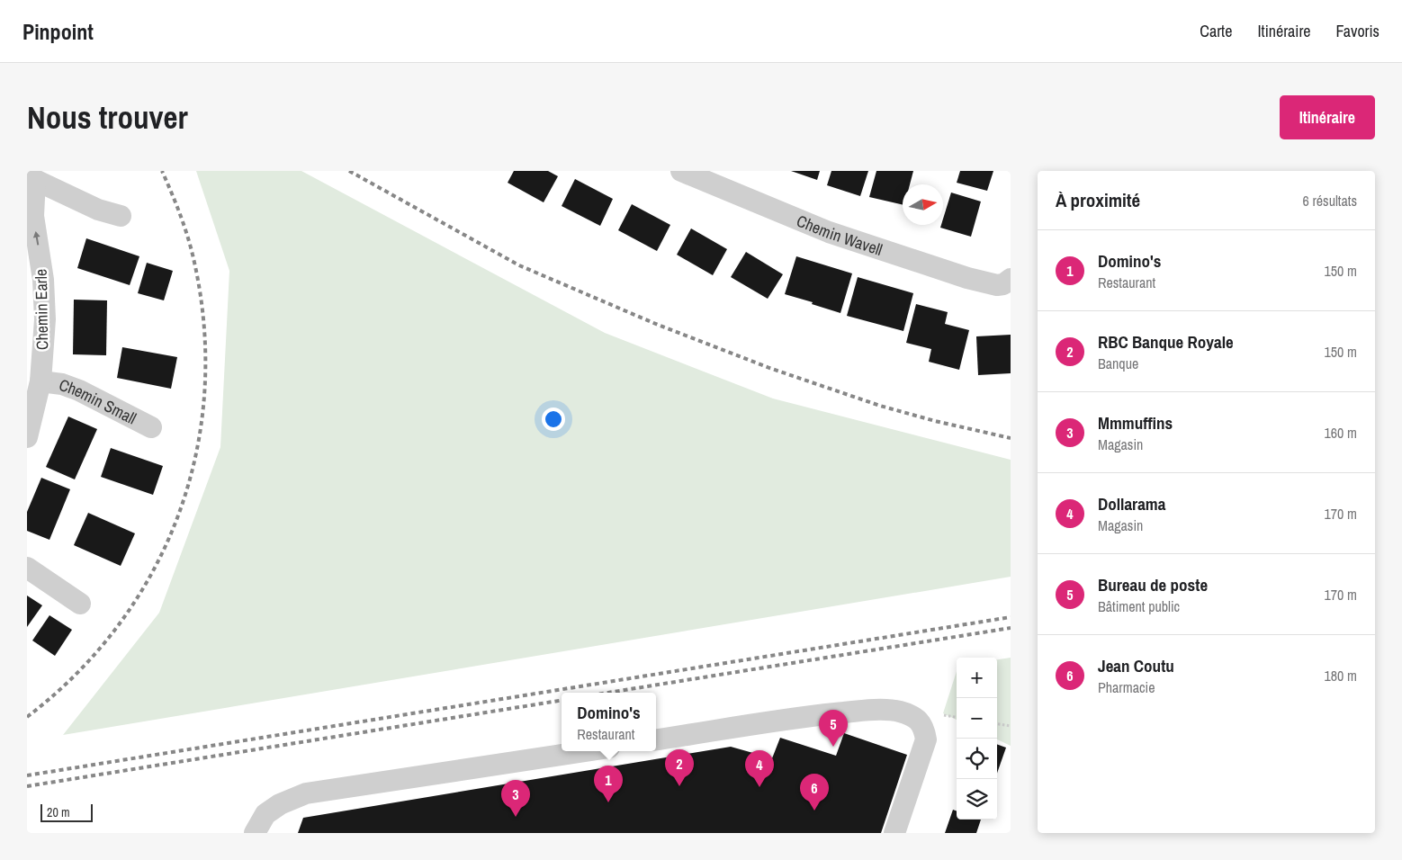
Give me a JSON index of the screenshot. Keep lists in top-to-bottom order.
{
  "streets": {
    "street": ["Chemin Wavell", "Chemin Earle", "Chemin Small"]
  },
  "crossings": [
    ["Chemin Earle", "Chemin Small"]
  ],
  "one_way": ["Chemin Earle"],
  "scale_bar": "20 m",
  "north": "right",
  "page": {
    "header": "Pinpoint",
    "nav": ["Carte", "Itinéraire", "Favoris"],
    "buttons": "Itinéraire",
    "title": "Nous trouver",
    "heading": ["À proximité", "6 résultats"],
    "list": [
      {
        "mark": "1",
        "name": "Domino's",
        "note": "Restaurant",
        "value": "150 m"
      },
      {
        "mark": "2",
        "name": "RBC Banque Royale",
        "note": "Banque",
        "value": "150 m"
      },
      {
        "mark": "3",
        "name": "Mmmuffins",
        "note": "Magasin",
        "value": "160 m"
      },
      {
        "mark": "4",
        "name": "Dollarama",
        "note": "Magasin",
        "value": "170 m"
      },
      {
        "mark": "5",
        "name": "Bureau de poste",
        "note": "Bâtiment public",
        "value": "170 m"
      },
      {
        "mark": "6",
        "name": "Jean Coutu",
        "note": "Pharmacie",
        "value": "180 m"
      }
    ],
    "map_buttons": ["+", "−"],
    "popup": ["Domino's", "Restaurant"],
    "pins": [
      "5",
      "2",
      "4",
      "1",
      "6",
      "3"
    ],
    "scale": "20 m"
  }
}
